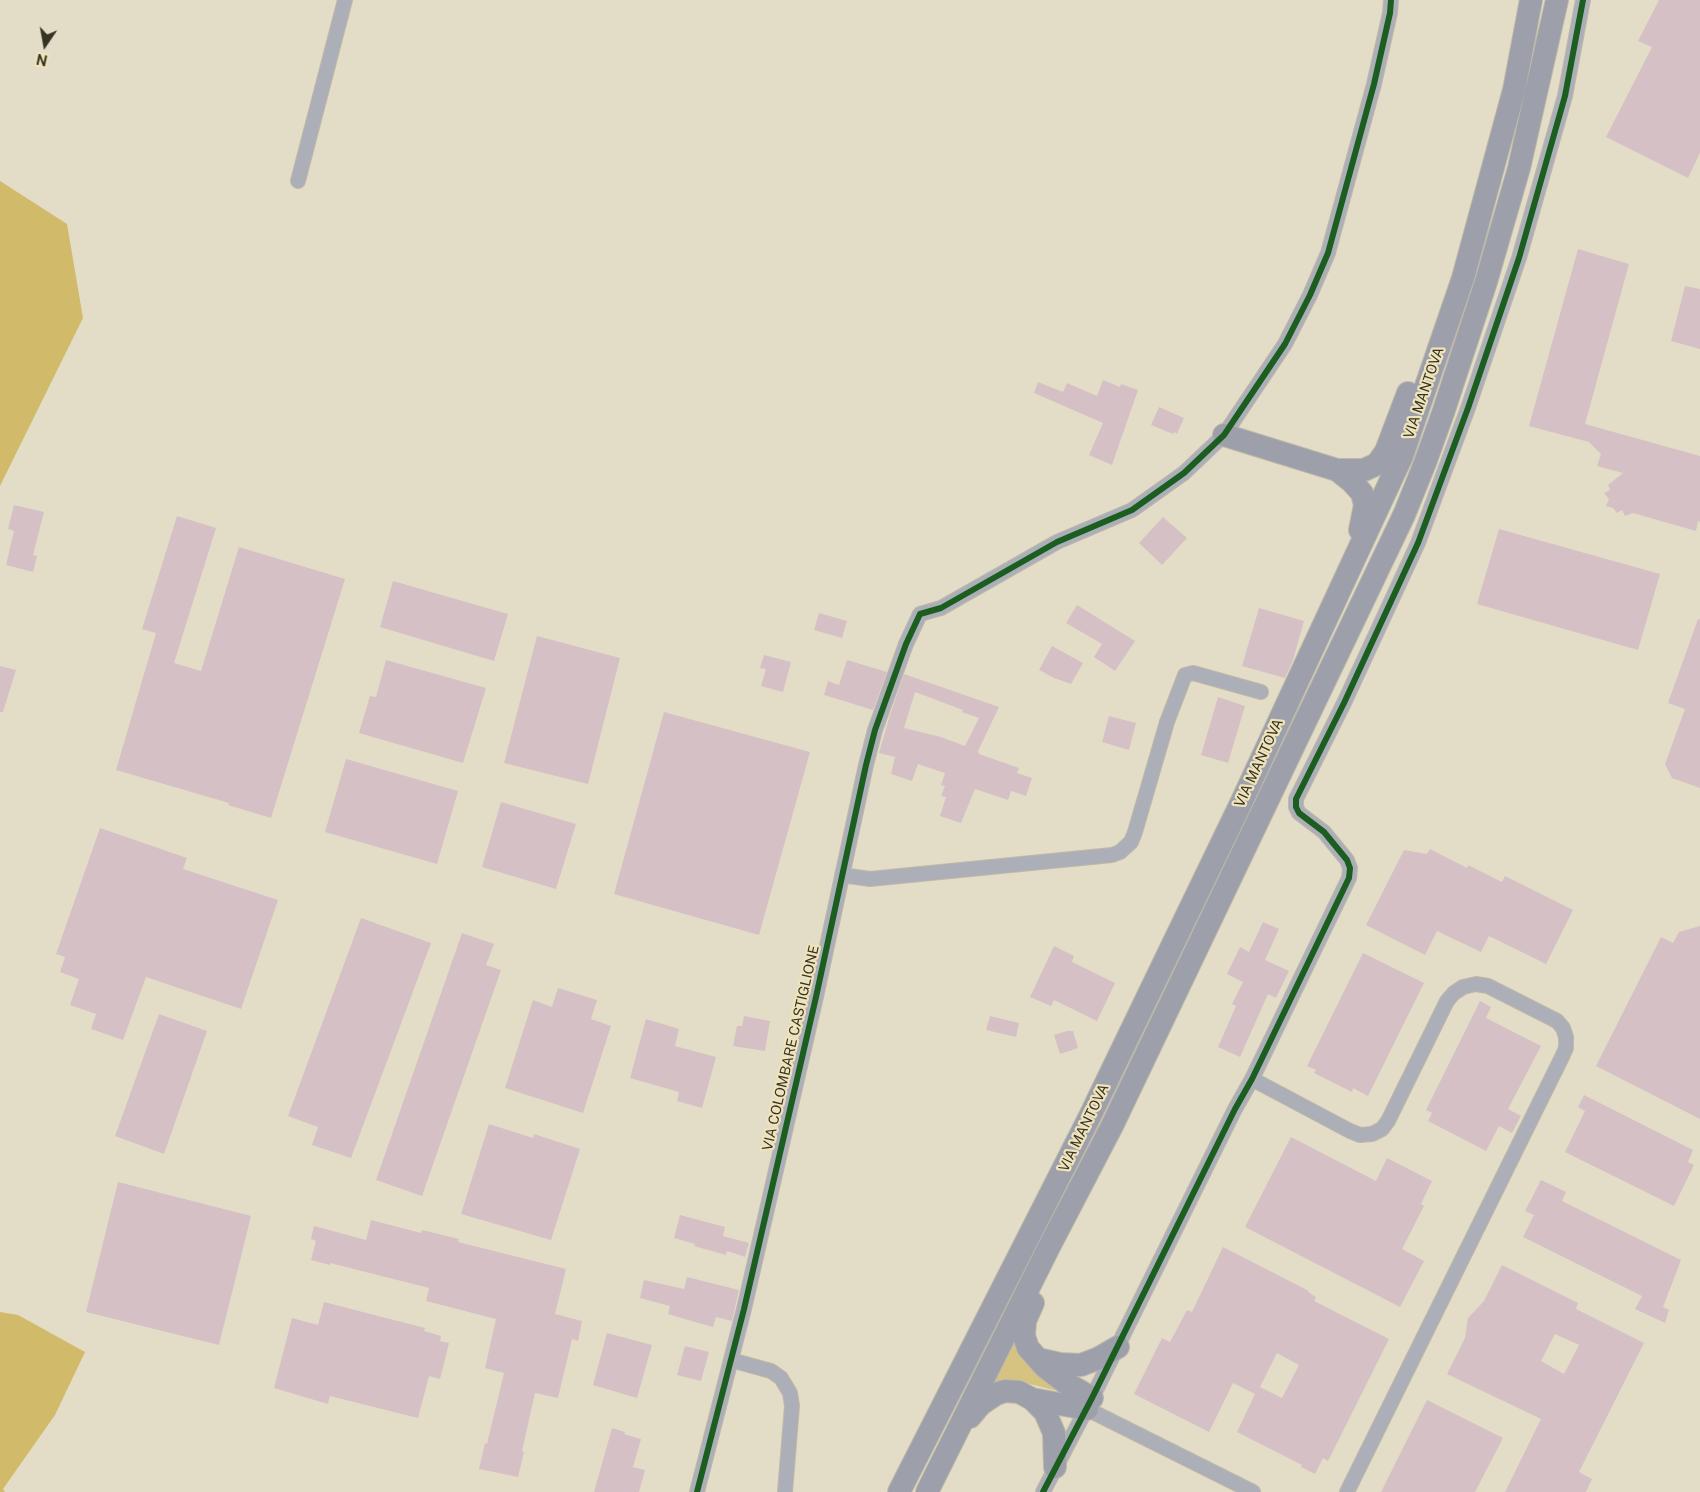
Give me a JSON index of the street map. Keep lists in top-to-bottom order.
{
  "streets": {
    "highway": ["VIA MANTOVA"],
    "street": ["VIA COLOMBARE CASTIGLIONE"]
  },
  "north": "bottom"
}
